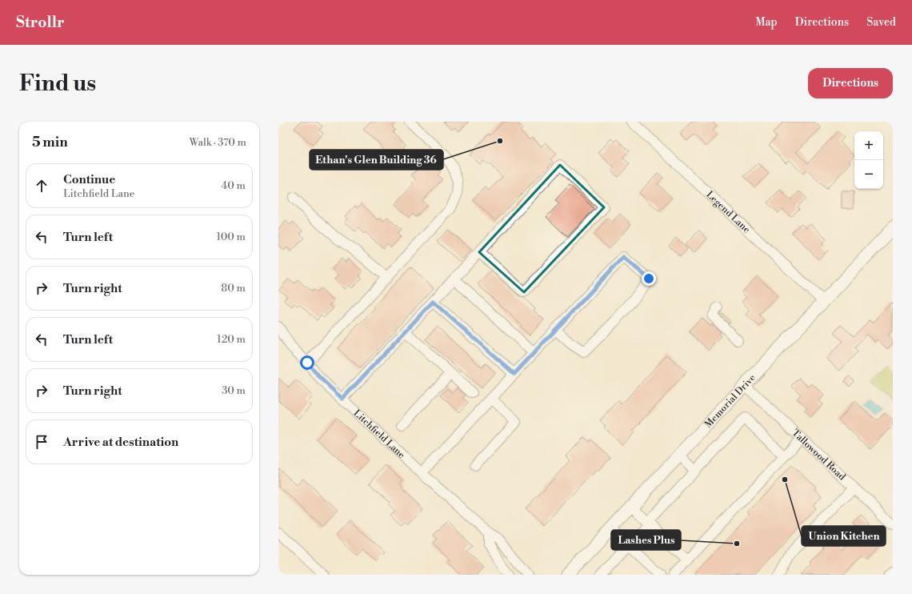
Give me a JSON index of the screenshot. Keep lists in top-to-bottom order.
{
  "streets": {
    "main road": ["Memorial Drive"],
    "street": ["Legend Lane", "Litchfield Lane", "Tallowood Road"]
  },
  "crossings": [
    ["Legend Lane", "Memorial Drive"],
    ["Memorial Drive", "Tallowood Road"]
  ],
  "places": ["Ethan's Glen Building 36", "Union Kitchen", "Lashes Plus"],
  "page": {
    "header": "Strollr",
    "nav": ["Map", "Directions", "Saved"],
    "buttons": "Directions",
    "title": "Find us",
    "heading": ["5 min", "Walk · 370 m"],
    "map_buttons": ["+", "−"],
    "list": [
      ["Continue", "Litchfield Lane", "40 m"],
      ["Turn left", "100 m"],
      ["Turn right", "80 m"],
      ["Turn left", "120 m"],
      ["Turn right", "30 m"],
      "Arrive at destination"
    ]
  }
}
